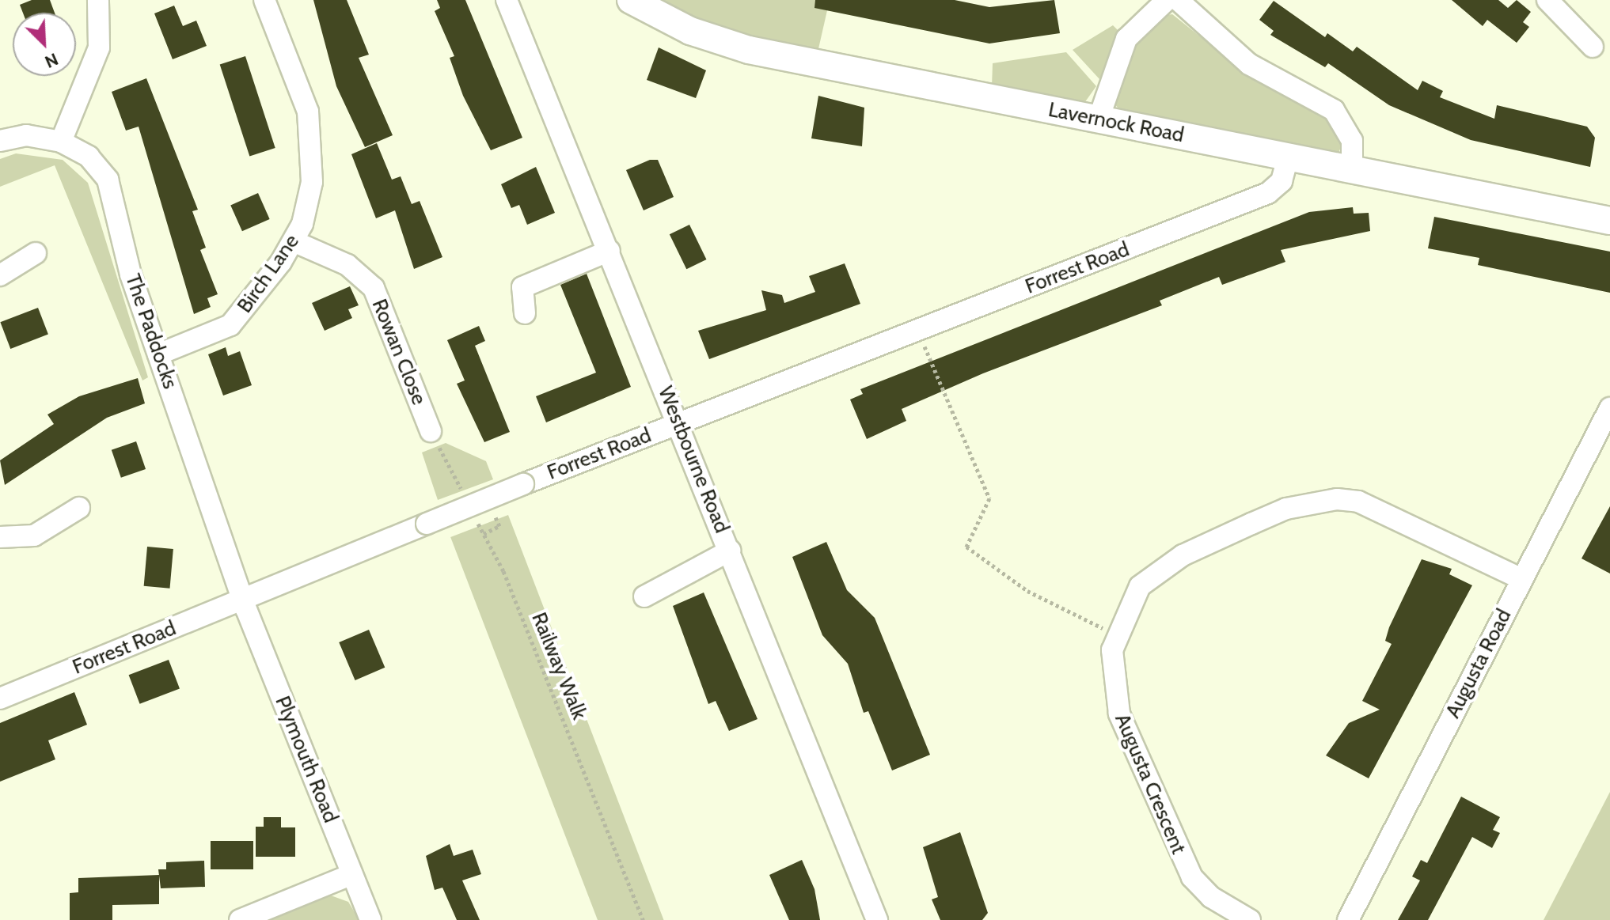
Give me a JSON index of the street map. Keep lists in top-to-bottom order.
{
  "streets": {
    "main road": ["Lavernock Road"],
    "street": [
      "Forrest Road",
      "Birch Lane",
      "The Paddocks",
      "Rowan Close",
      "Westbourne Road",
      "Augusta Road",
      "Plymouth Road",
      "Augusta Crescent"
    ],
    "path": ["Railway Walk"]
  },
  "crossings": [
    ["Lavernock Road", "Forrest Road"],
    ["Forrest Road", "The Paddocks"],
    ["Forrest Road", "Westbourne Road"],
    ["Forrest Road", "Plymouth Road"],
    ["Birch Lane", "The Paddocks"],
    ["Birch Lane", "Rowan Close"],
    ["The Paddocks", "Plymouth Road"],
    ["Augusta Road", "Augusta Crescent"]
  ],
  "north": "bottom right"
}
